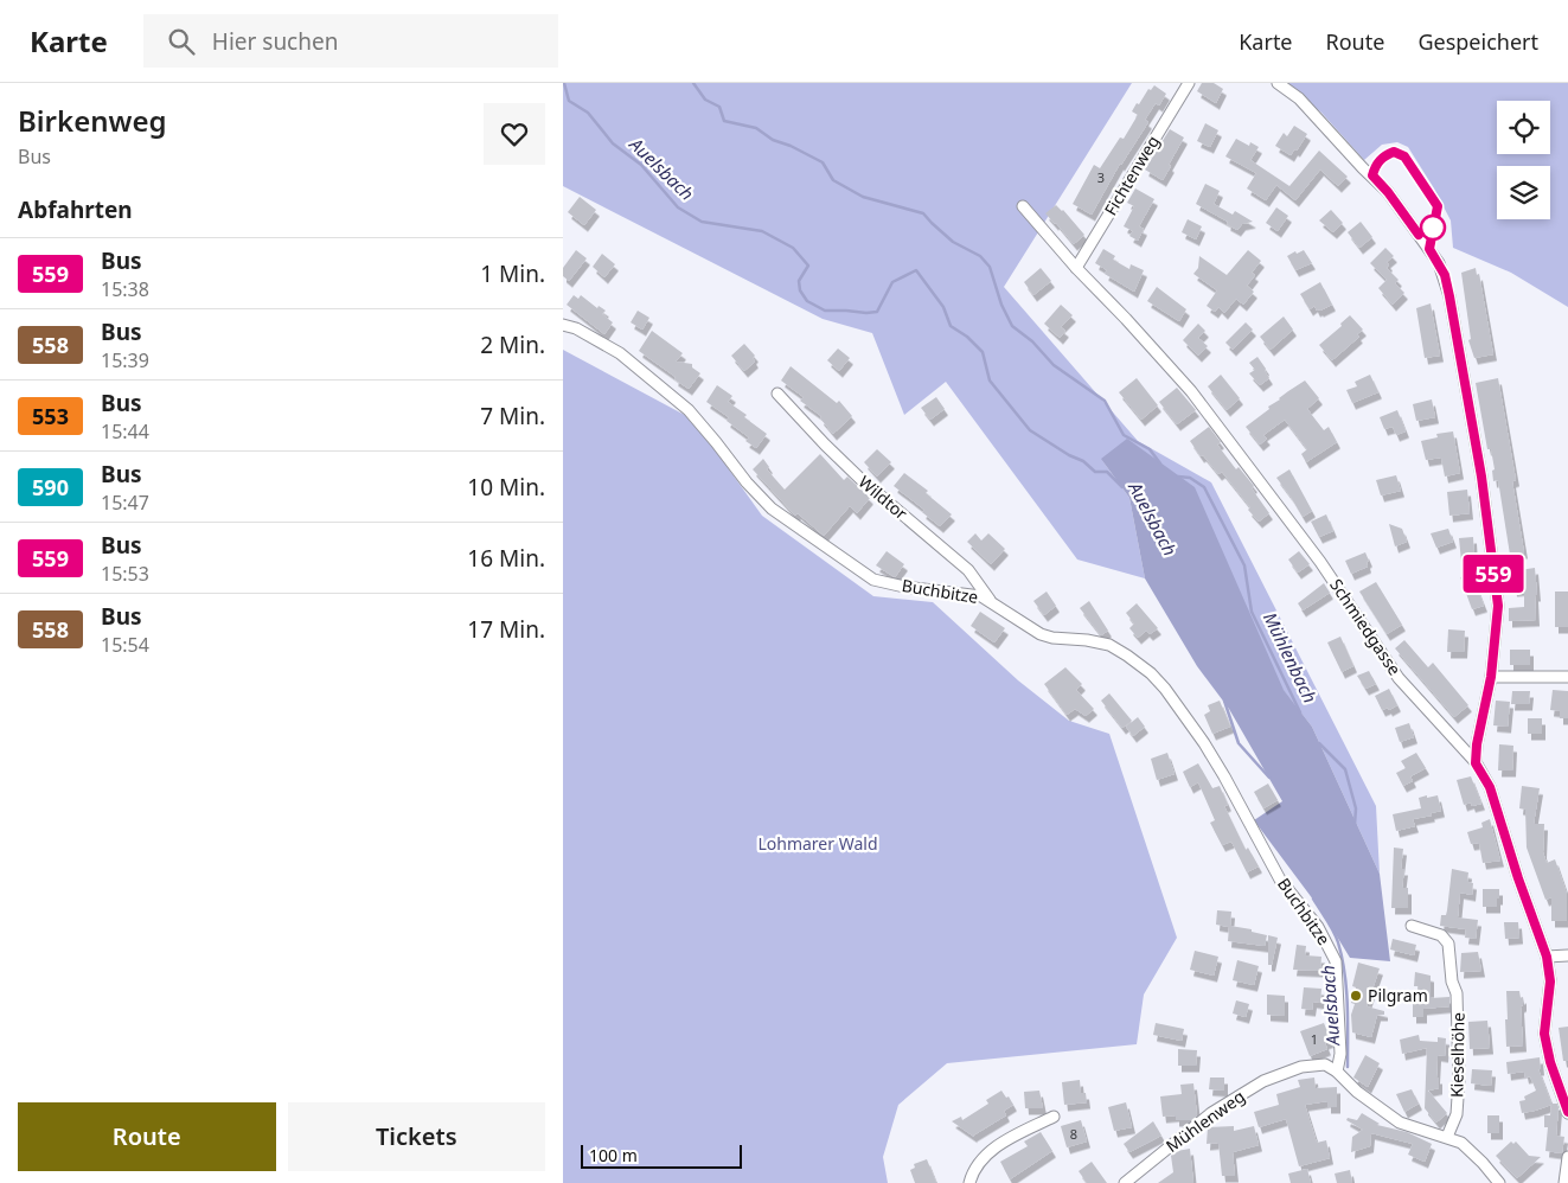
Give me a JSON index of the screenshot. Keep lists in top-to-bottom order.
{
  "streets": {
    "street": [
      "Fichtenweg",
      "Wildtor",
      "Buchbitze",
      "Schmiedgasse",
      "Kieselhöhe",
      "Mühlenweg"
    ]
  },
  "crossings": [
    ["Fichtenweg", "Schmiedgasse"],
    ["Wildtor", "Buchbitze"],
    ["Buchbitze", "Mühlenweg"]
  ],
  "water": ["Auelsbach", "Mühlenbach"],
  "parks": ["Lohmarer Wald"],
  "places": ["Pilgram"],
  "lines": ["bus line 559"],
  "house_numbers": ["3", "1", "8"],
  "scale_bar": "100 m",
  "page": {
    "header": "Karte",
    "search": "Hier suchen",
    "nav": ["Karte", "Route", "Gespeichert"],
    "heading": [
      ["Birkenweg", "Bus"],
      "Abfahrten"
    ],
    "on_map": "559",
    "list": [
      {
        "mark": "559",
        "name": "Bus",
        "note": "15:38",
        "value": "1 Min."
      },
      {
        "mark": "558",
        "name": "Bus",
        "note": "15:39",
        "value": "2 Min."
      },
      {
        "mark": "553",
        "name": "Bus",
        "note": "15:44",
        "value": "7 Min."
      },
      {
        "mark": "590",
        "name": "Bus",
        "note": "15:47",
        "value": "10 Min."
      },
      {
        "mark": "559",
        "name": "Bus",
        "note": "15:53",
        "value": "16 Min."
      },
      {
        "mark": "558",
        "name": "Bus",
        "note": "15:54",
        "value": "17 Min."
      }
    ],
    "buttons": ["Route", "Tickets"],
    "scale": "100 m"
  }
}
